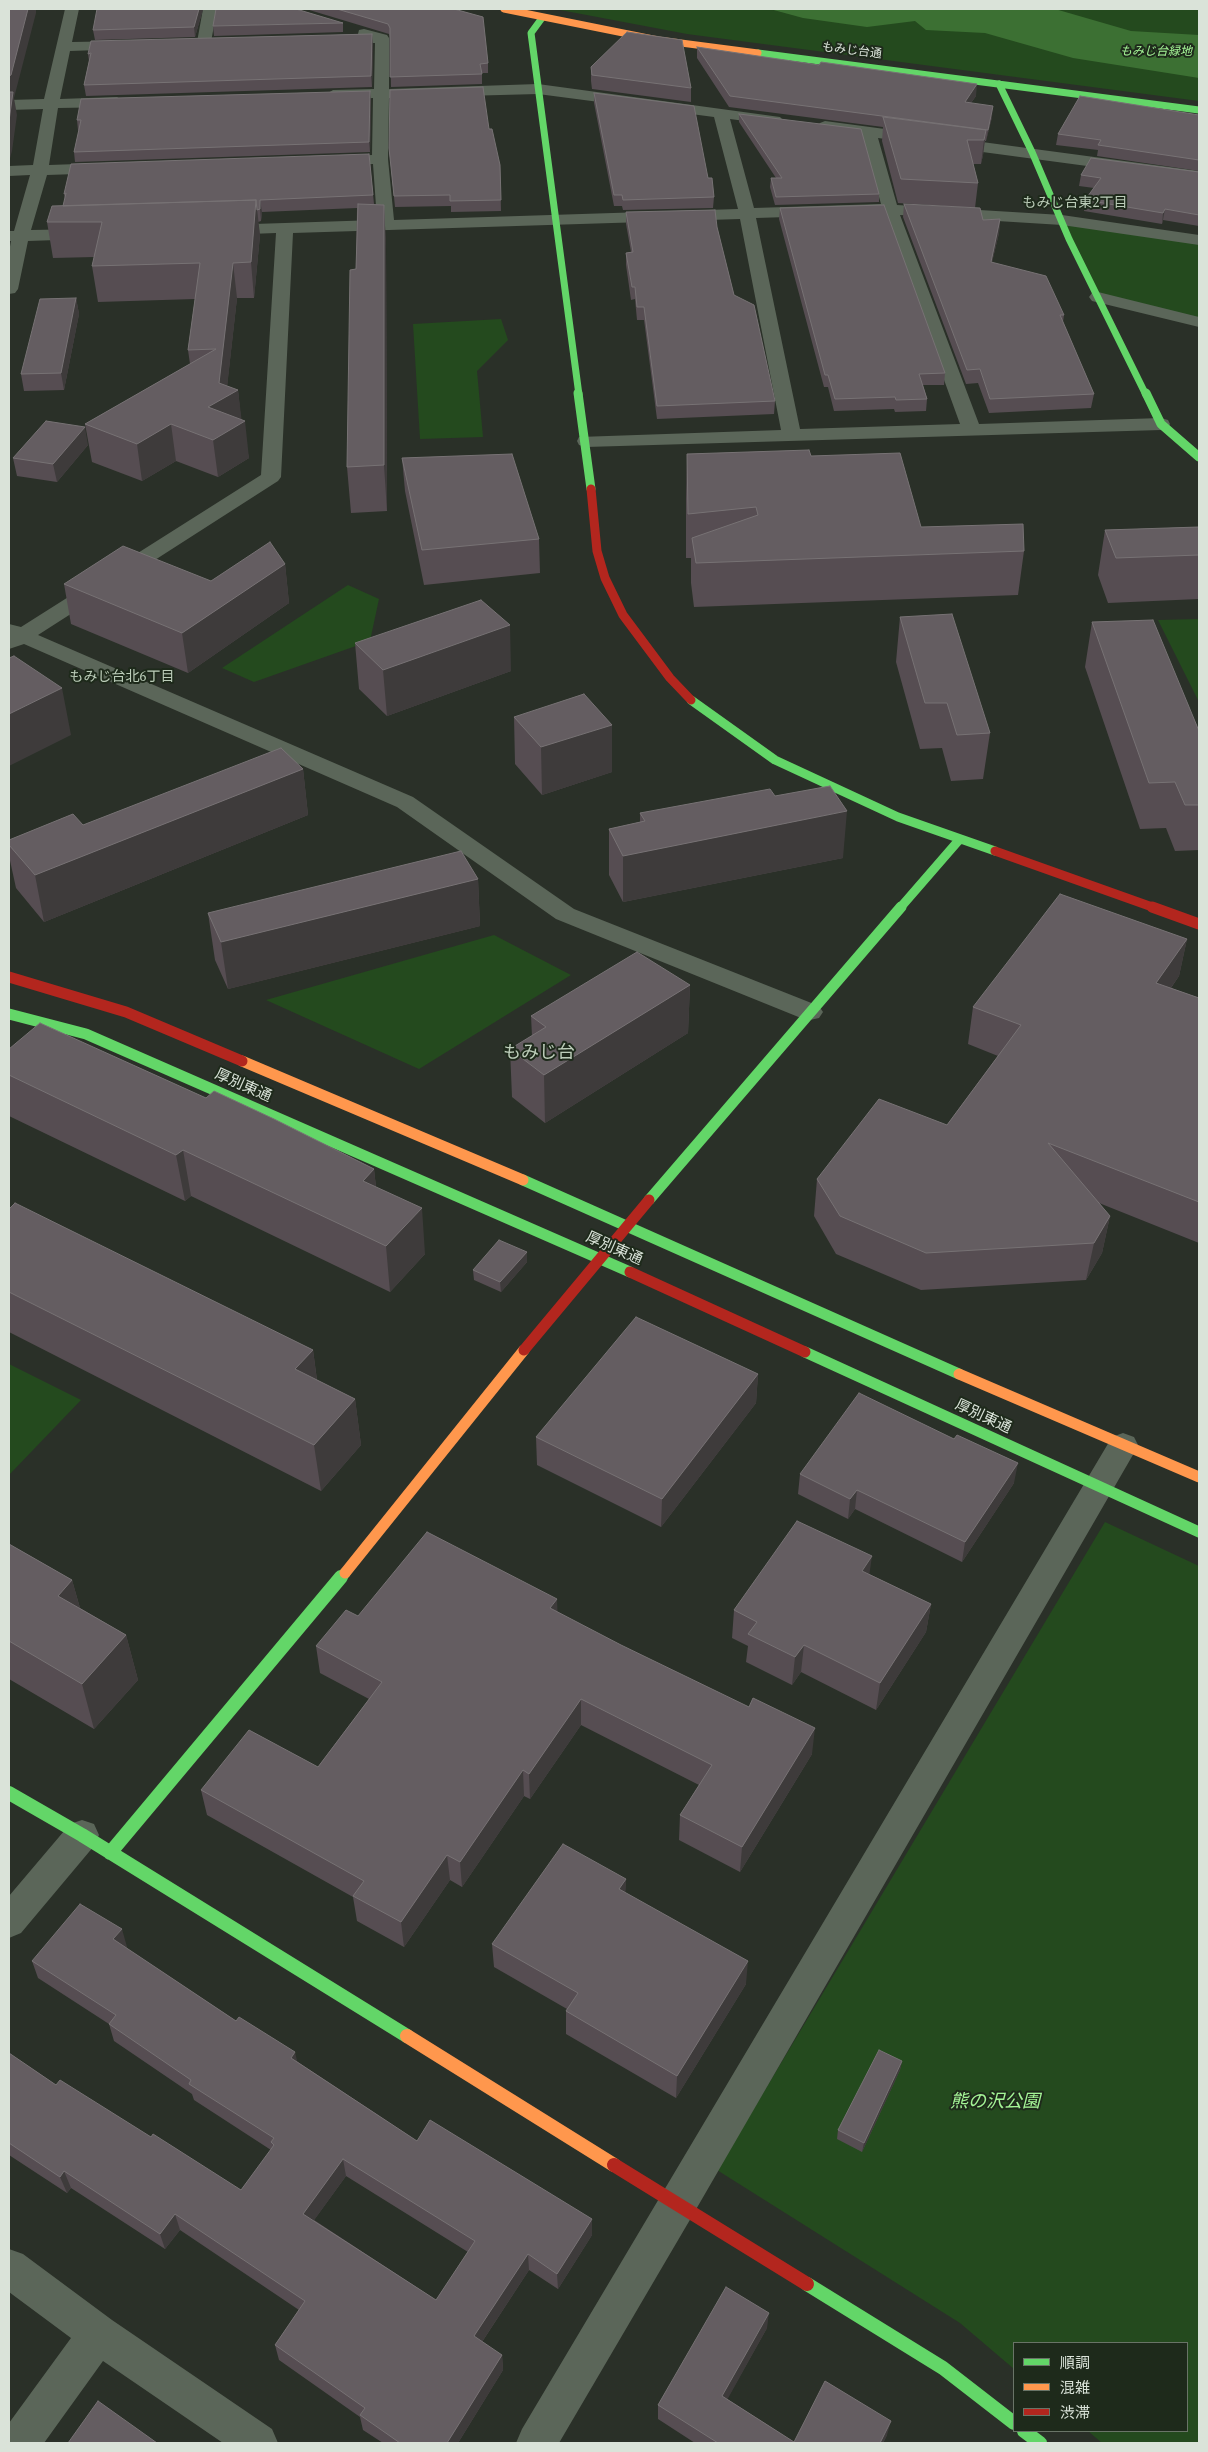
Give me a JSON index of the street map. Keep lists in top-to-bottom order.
{
  "streets": {
    "street": ["もみじ台通", "厚別東通"]
  },
  "districts": ["もみじ台東2丁目", "もみじ台北6丁目", "もみじ台"],
  "parks": ["もみじ台緑地", "熊の沢公園"],
  "legend": ["順調", "混雑", "渋滞"]
}
